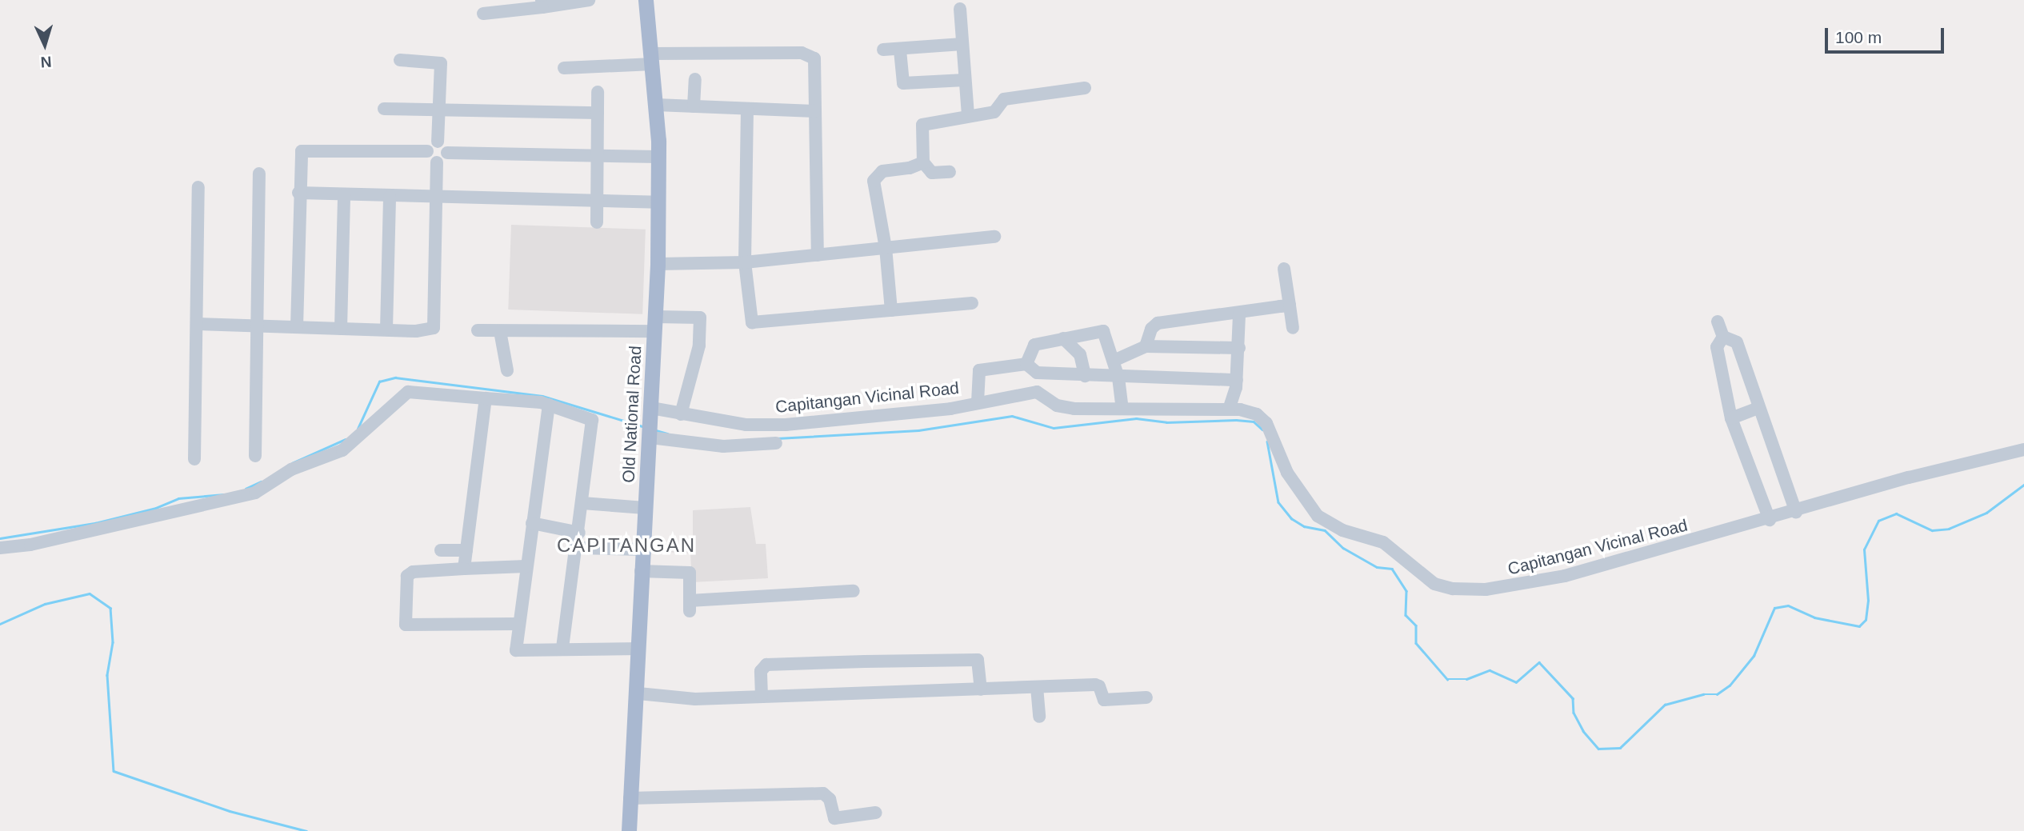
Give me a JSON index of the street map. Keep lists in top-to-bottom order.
{
  "streets": {
    "main road": ["Old National Road"],
    "street": ["Capitangan Vicinal Road"]
  },
  "crossings": [
    ["Capitangan Vicinal Road", "Old National Road"]
  ],
  "districts": ["CAPITANGAN"],
  "scale_bar": "100 m",
  "north": "bottom"
}
